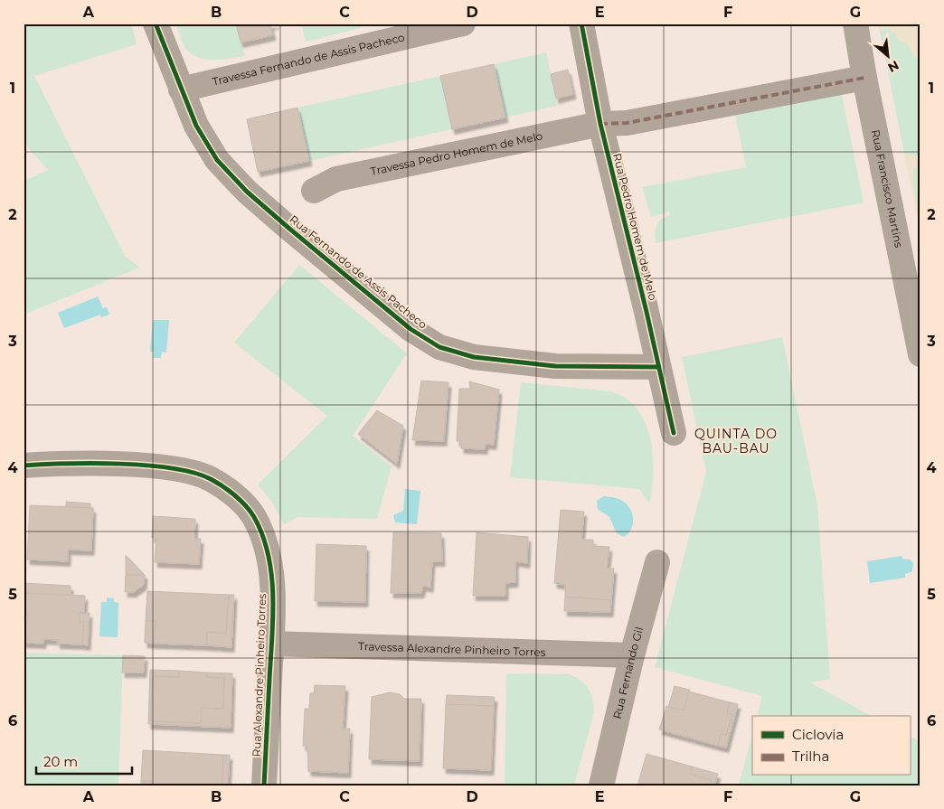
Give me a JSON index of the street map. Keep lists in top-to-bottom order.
{
  "streets": {
    "street": [
      "Travessa Fernando de Assis Pacheco",
      "Travessa Pedro Homem de Melo",
      "Rua Francisco Martins",
      "Rua Pedro Homem de Melo",
      "Rua Fernando de Assis Pacheco",
      "Travessa Alexandre Pinheiro Torres",
      "Rua Fernando Gil",
      "Rua Alexandre Pinheiro Torres"
    ]
  },
  "crossings": [
    ["Travessa Fernando de Assis Pacheco", "Rua Fernando de Assis Pacheco"],
    ["Travessa Pedro Homem de Melo", "Rua Francisco Martins"],
    ["Travessa Pedro Homem de Melo", "Rua Pedro Homem de Melo"],
    ["Rua Pedro Homem de Melo", "Rua Fernando de Assis Pacheco"],
    ["Travessa Alexandre Pinheiro Torres", "Rua Fernando Gil"],
    ["Travessa Alexandre Pinheiro Torres", "Rua Alexandre Pinheiro Torres"]
  ],
  "districts": ["QUINTA DO BAU-BAU"],
  "legend": ["Ciclovia", "Trilha"],
  "scale_bar": "20 m",
  "north": "bottom right",
  "grid": {
    "columns": [
      "A",
      "B",
      "C",
      "D",
      "E",
      "F",
      "G"
    ],
    "rows": [
      "1",
      "2",
      "3",
      "4",
      "5",
      "6"
    ]
  }
}
